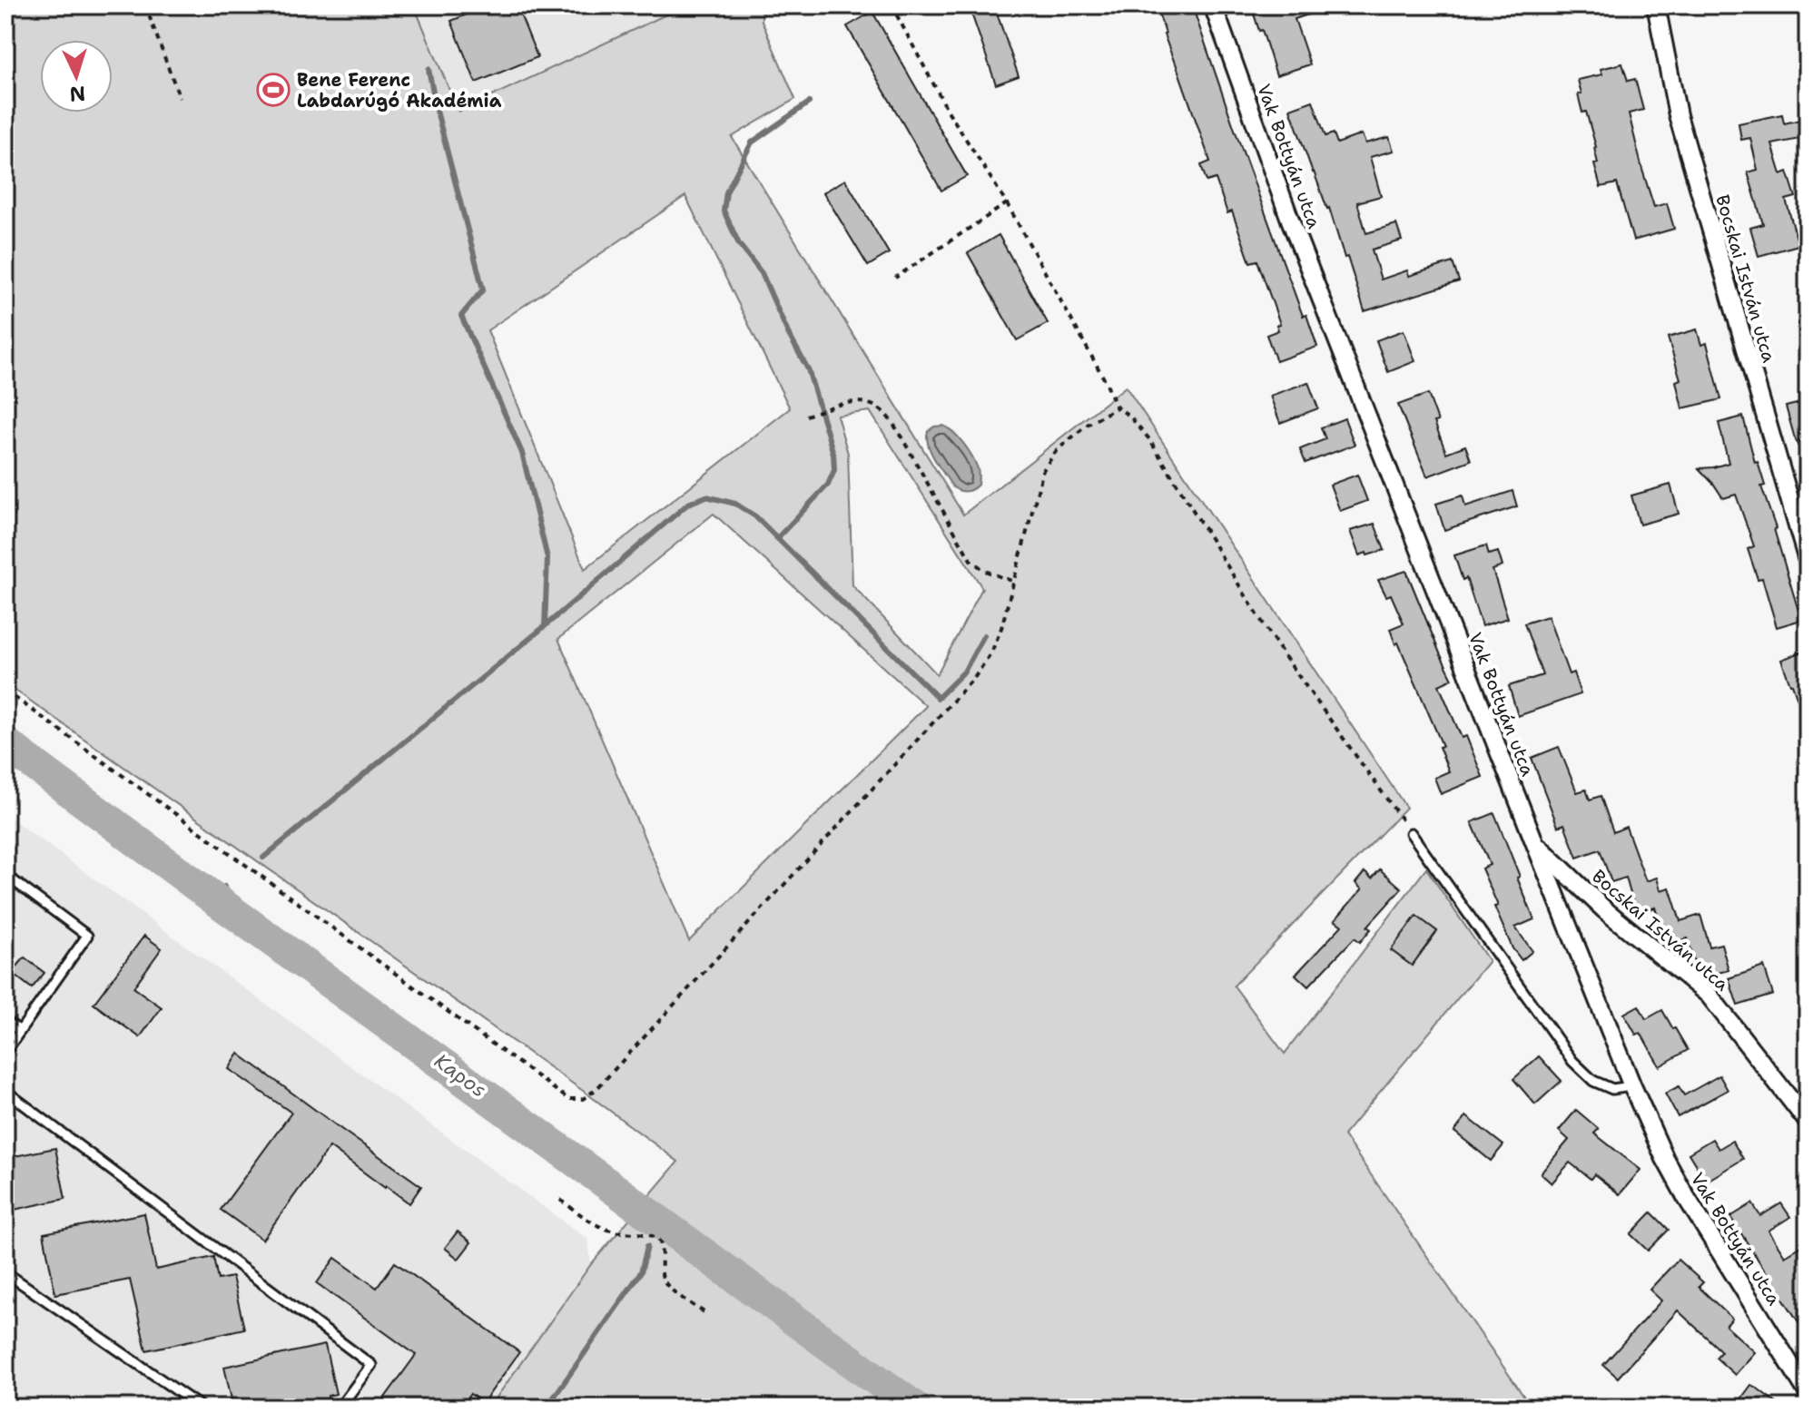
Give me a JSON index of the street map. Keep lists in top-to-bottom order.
{
  "streets": {
    "street": ["Vak Bottyán utca", "Bocskai István utca"]
  },
  "crossings": [
    ["Vak Bottyán utca", "Bocskai István utca"]
  ],
  "water": ["Kapos"],
  "places": {
    "sports": ["Bene Ferenc Labdarúgó Akadémia"]
  },
  "north": "bottom"
}
